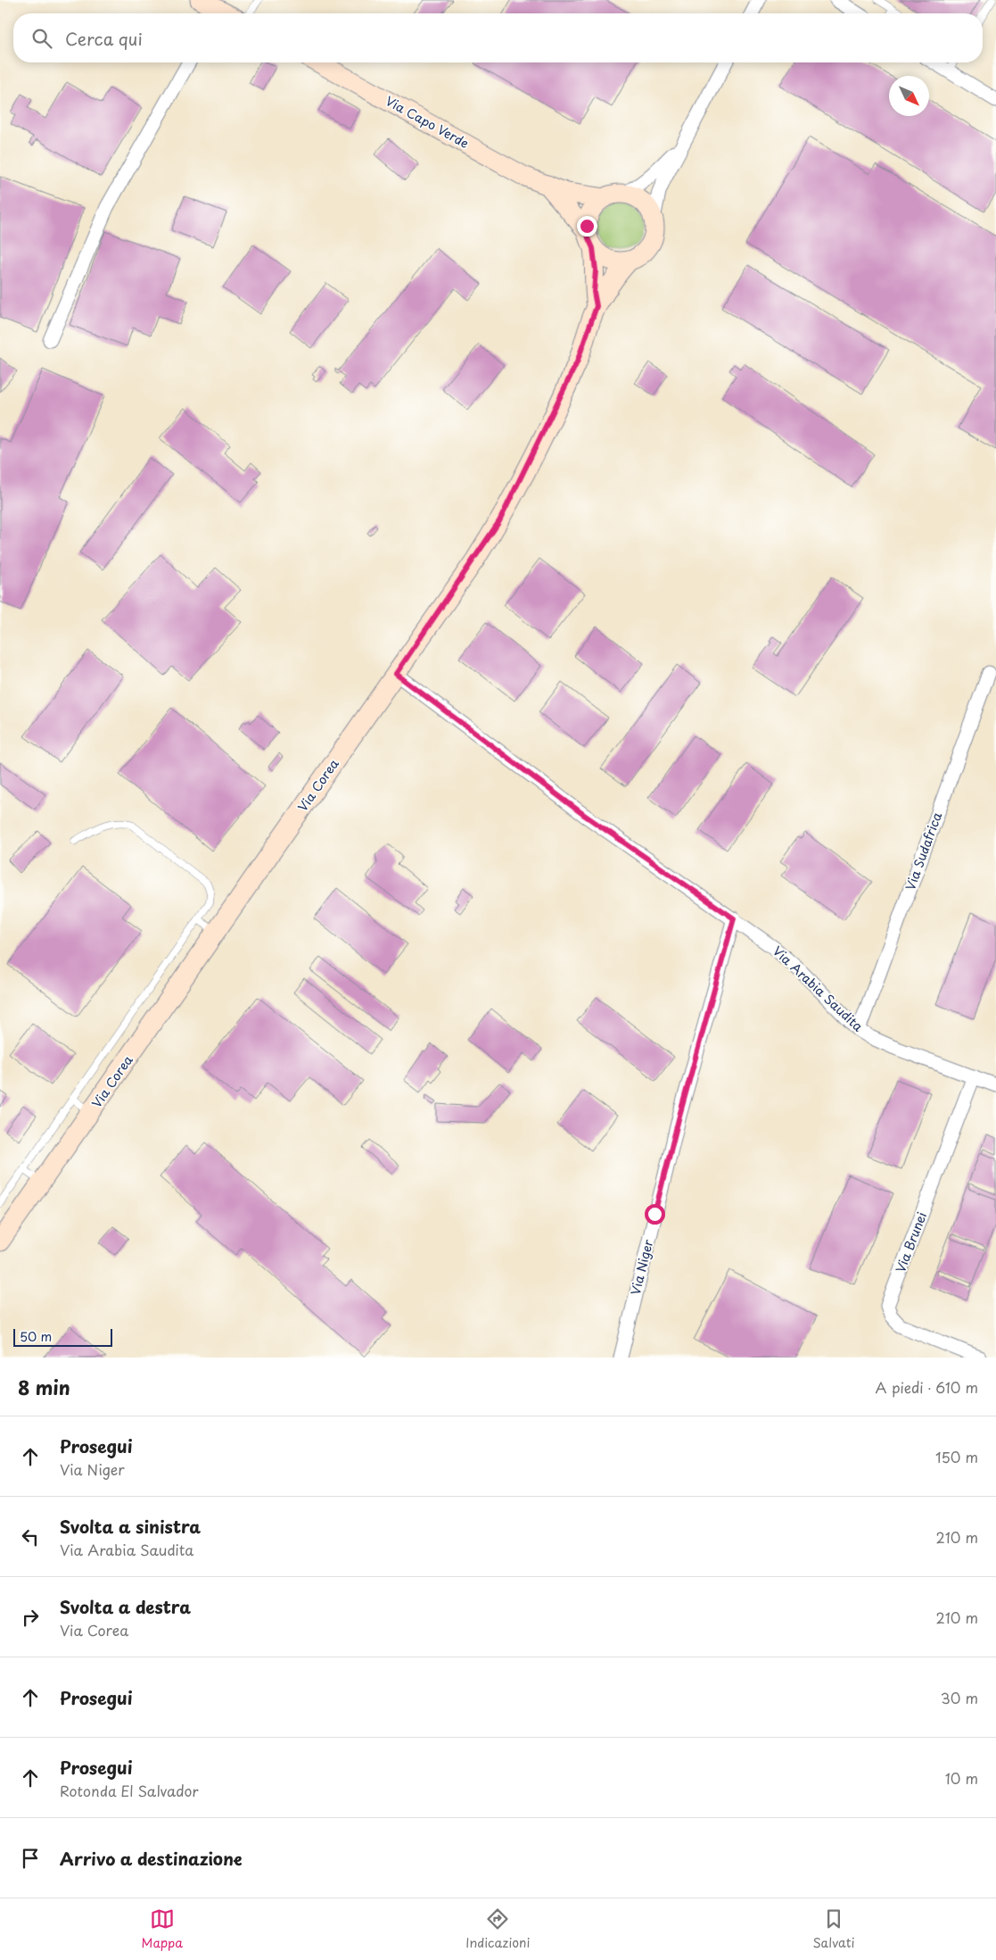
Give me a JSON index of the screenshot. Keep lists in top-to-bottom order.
{
  "streets": {
    "street": [
      "Via Capo Verde",
      "Via Corea",
      "Via Sudafrica",
      "Via Arabia Saudita",
      "Via Brunei",
      "Via Niger"
    ]
  },
  "crossings": [
    ["Via Corea", "Via Arabia Saudita"],
    ["Via Sudafrica", "Via Arabia Saudita"],
    ["Via Arabia Saudita", "Via Brunei"],
    ["Via Arabia Saudita", "Via Niger"]
  ],
  "scale_bar": "50 m",
  "north": "bottom right",
  "page": {
    "search": "Cerca qui",
    "scale": "50 m",
    "heading": ["8 min", "A piedi · 610 m"],
    "list": [
      ["Prosegui", "Via Niger", "150 m"],
      ["Svolta a sinistra", "Via Arabia Saudita", "210 m"],
      ["Svolta a destra", "Via Corea", "210 m"],
      ["Prosegui", "30 m"],
      ["Prosegui", "Rotonda El Salvador", "10 m"],
      "Arrivo a destinazione"
    ],
    "nav": ["Mappa", "Indicazioni", "Salvati"]
  }
}
